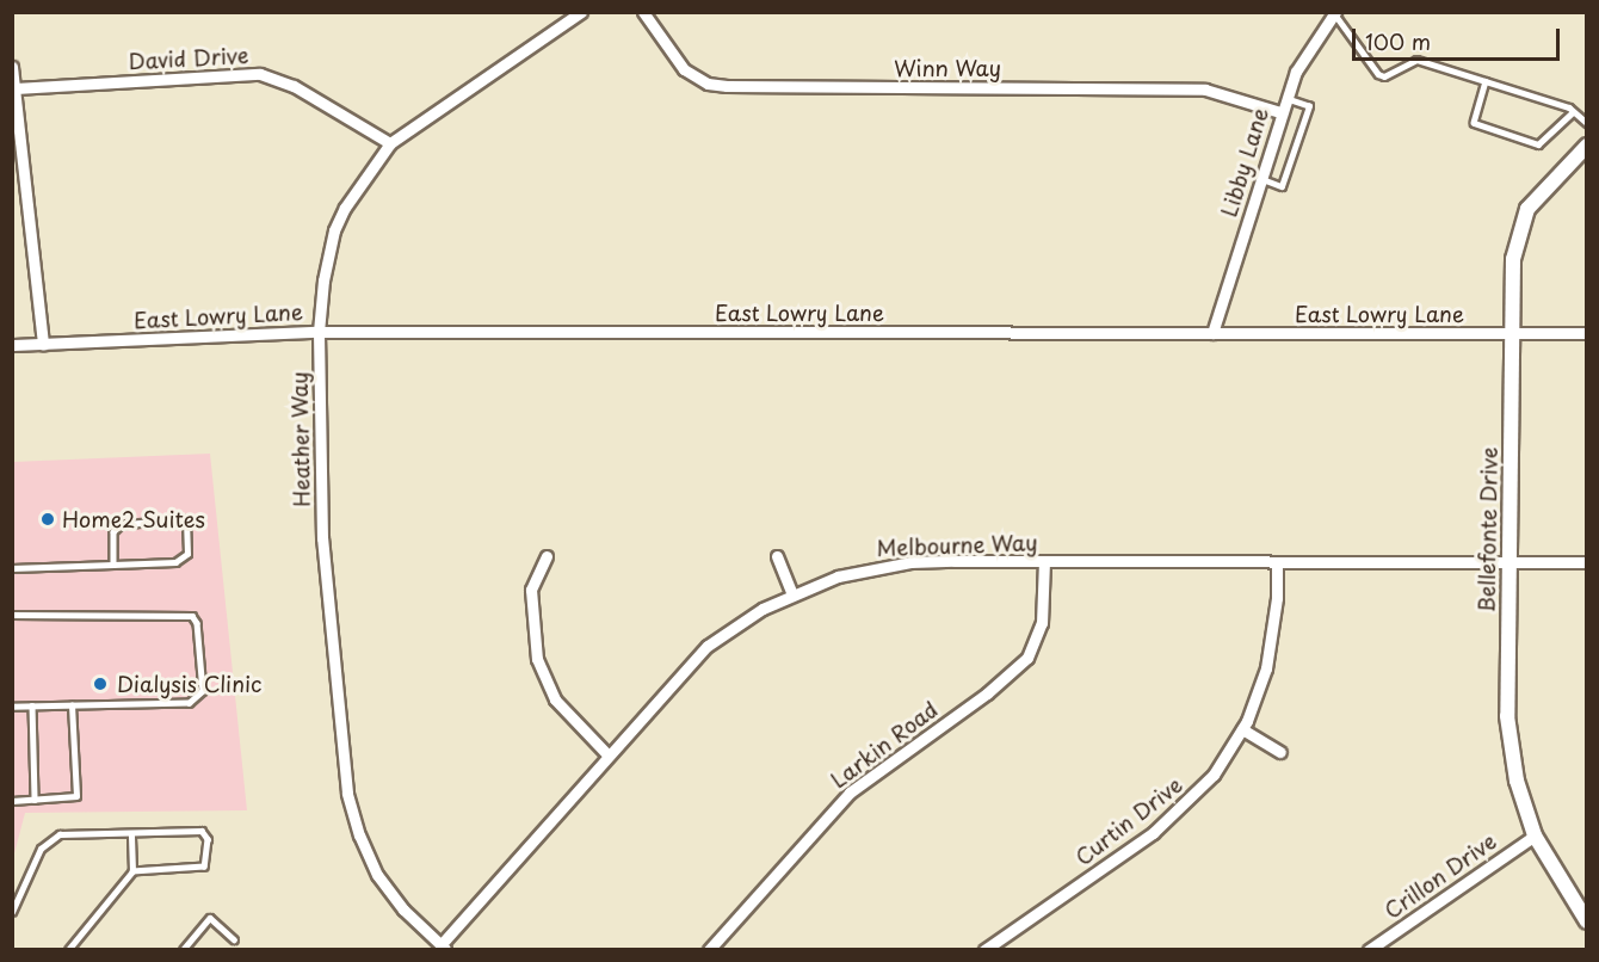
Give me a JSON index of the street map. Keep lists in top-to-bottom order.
{
  "streets": {
    "street": [
      "David Drive",
      "Winn Way",
      "Libby Lane",
      "East Lowry Lane",
      "Heather Way",
      "Bellefonte Drive",
      "Melbourne Way",
      "Larkin Road",
      "Curtin Drive",
      "Crillon Drive"
    ]
  },
  "crossings": [
    ["David Drive", "Heather Way"],
    ["Winn Way", "Libby Lane"],
    ["Libby Lane", "East Lowry Lane"],
    ["East Lowry Lane", "Heather Way"],
    ["East Lowry Lane", "Bellefonte Drive"],
    ["Heather Way", "Melbourne Way"],
    ["Bellefonte Drive", "Melbourne Way"],
    ["Bellefonte Drive", "Crillon Drive"],
    ["Melbourne Way", "Larkin Road"],
    ["Melbourne Way", "Curtin Drive"]
  ],
  "places": ["Home2 Suites", "Dialysis Clinic"],
  "scale_bar": "100 m"
}
